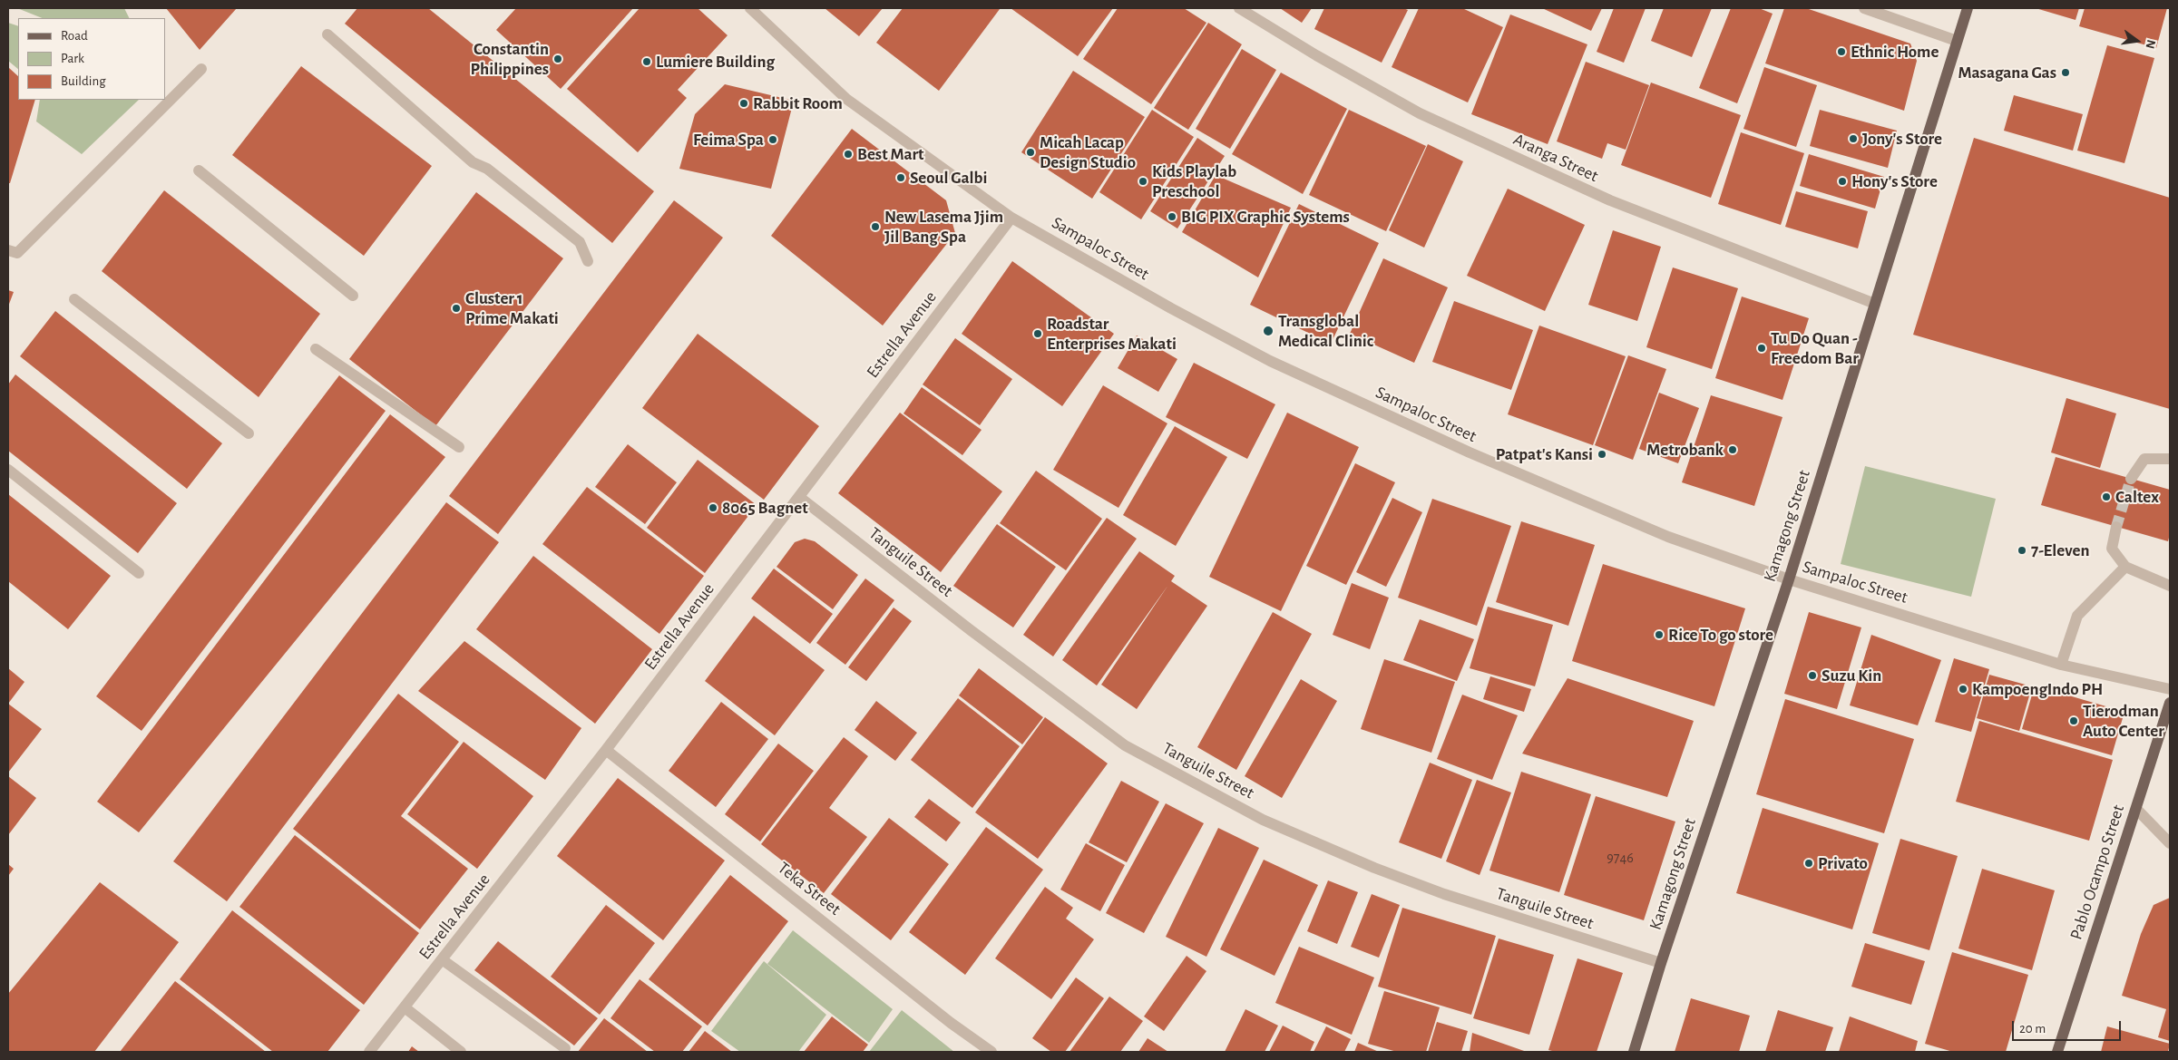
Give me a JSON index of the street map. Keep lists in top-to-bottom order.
{
  "streets": {
    "main road": ["Kamagong Street", "Pablo Ocampo Street"],
    "street": [
      "Aranga Street",
      "Sampaloc Street",
      "Estrella Avenue",
      "Tanguile Street",
      "Teka Street"
    ]
  },
  "crossings": [
    ["Aranga Street", "Kamagong Street"],
    ["Sampaloc Street", "Estrella Avenue"],
    ["Sampaloc Street", "Kamagong Street"],
    ["Estrella Avenue", "Tanguile Street"],
    ["Estrella Avenue", "Teka Street"],
    ["Kamagong Street", "Tanguile Street"]
  ],
  "places": [
    "Ethnic Home",
    "Constantin Philippines",
    "Lumiere Building",
    "Masagana Gas",
    "Rabbit Room",
    "Jony's Store",
    "Feima Spa",
    "Micah Lacap Design Studio",
    "Best Mart",
    "Seoul Galbi",
    "Kids Playlab Preschool",
    "Hony's Store",
    "BIG PIX Graphic Systems",
    "New Lasema Jjim Jil Bang Spa",
    "Cluster 1 Prime Makati",
    "Transglobal Medical Clinic",
    "Roadstar Enterprises Makati",
    "Tu Do Quan - Freedom Bar",
    "Metrobank",
    "Patpat's Kansi",
    "Caltex",
    "8065 Bagnet",
    "7-Eleven",
    "Rice To go store",
    "Suzu Kin",
    "KampoengIndo PH",
    "Tierodman Auto Center",
    "Privato"
  ],
  "house_numbers": ["9746"],
  "legend": ["Road", "Park", "Building"],
  "scale_bar": "20 m",
  "north": "right"
}
